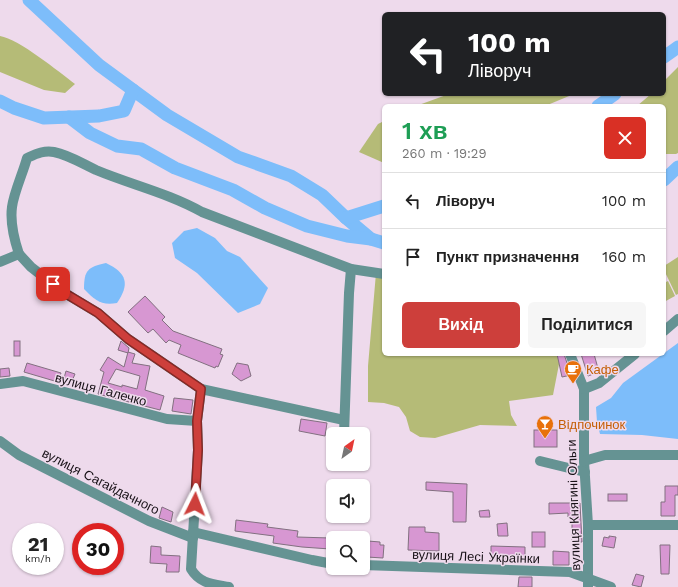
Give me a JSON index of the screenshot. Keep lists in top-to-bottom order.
{
  "streets": {
    "street": [
      "вулиця Галечко",
      "вулиця Сагайдачного",
      "вулиця Княгині Ольги",
      "вулиця Лесі Українки"
    ]
  },
  "crossings": [
    ["вулиця Княгині Ольги", "вулиця Лесі Українки"]
  ],
  "places": {
    "cafe": ["Кафе"],
    "bar": ["Відпочинок"]
  },
  "north": "top right",
  "page": {
    "turn": ["100 m", "Ліворуч"],
    "heading": ["1 хв", "260 m · 19:29"],
    "list": [
      {
        "name": "Ліворуч",
        "value": "100 m"
      },
      {
        "name": "Пункт призначення",
        "value": "160 m"
      }
    ],
    "buttons": ["Вихід", "Поділитися"],
    "speed": "21 km/h",
    "limit": "30"
  }
}
